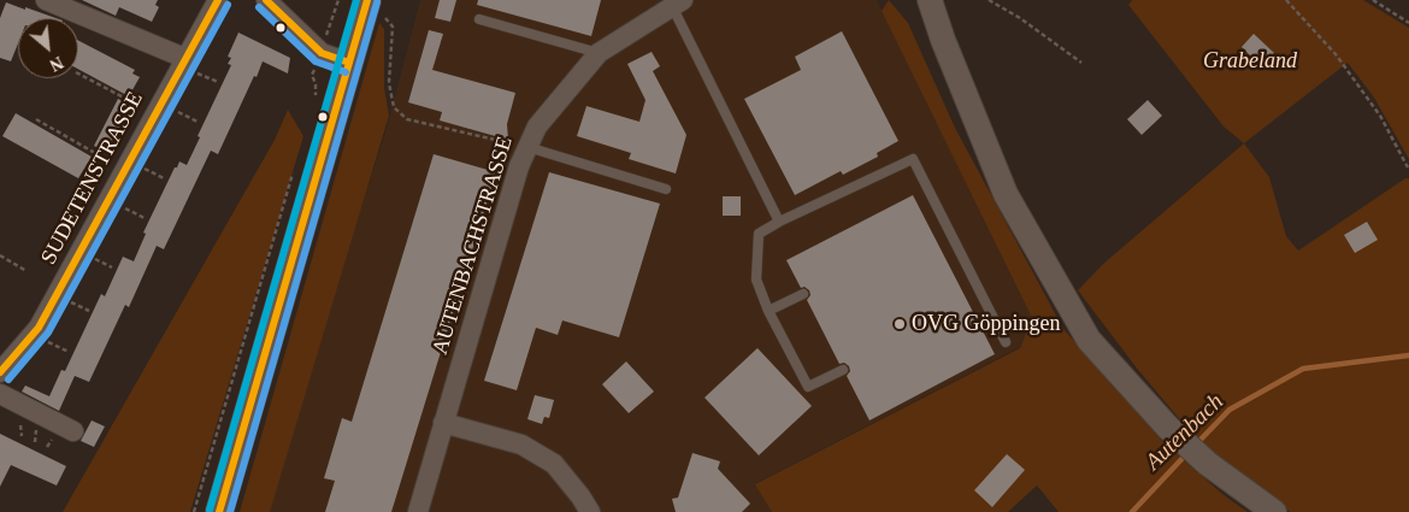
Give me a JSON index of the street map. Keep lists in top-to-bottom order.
{
  "streets": {
    "street": ["SUDETENSTRASSE", "AUTENBACHSTRASSE"]
  },
  "water": ["Autenbach"],
  "parks": ["Grabeland"],
  "places": ["OVG Göppingen"],
  "north": "bottom right"
}
